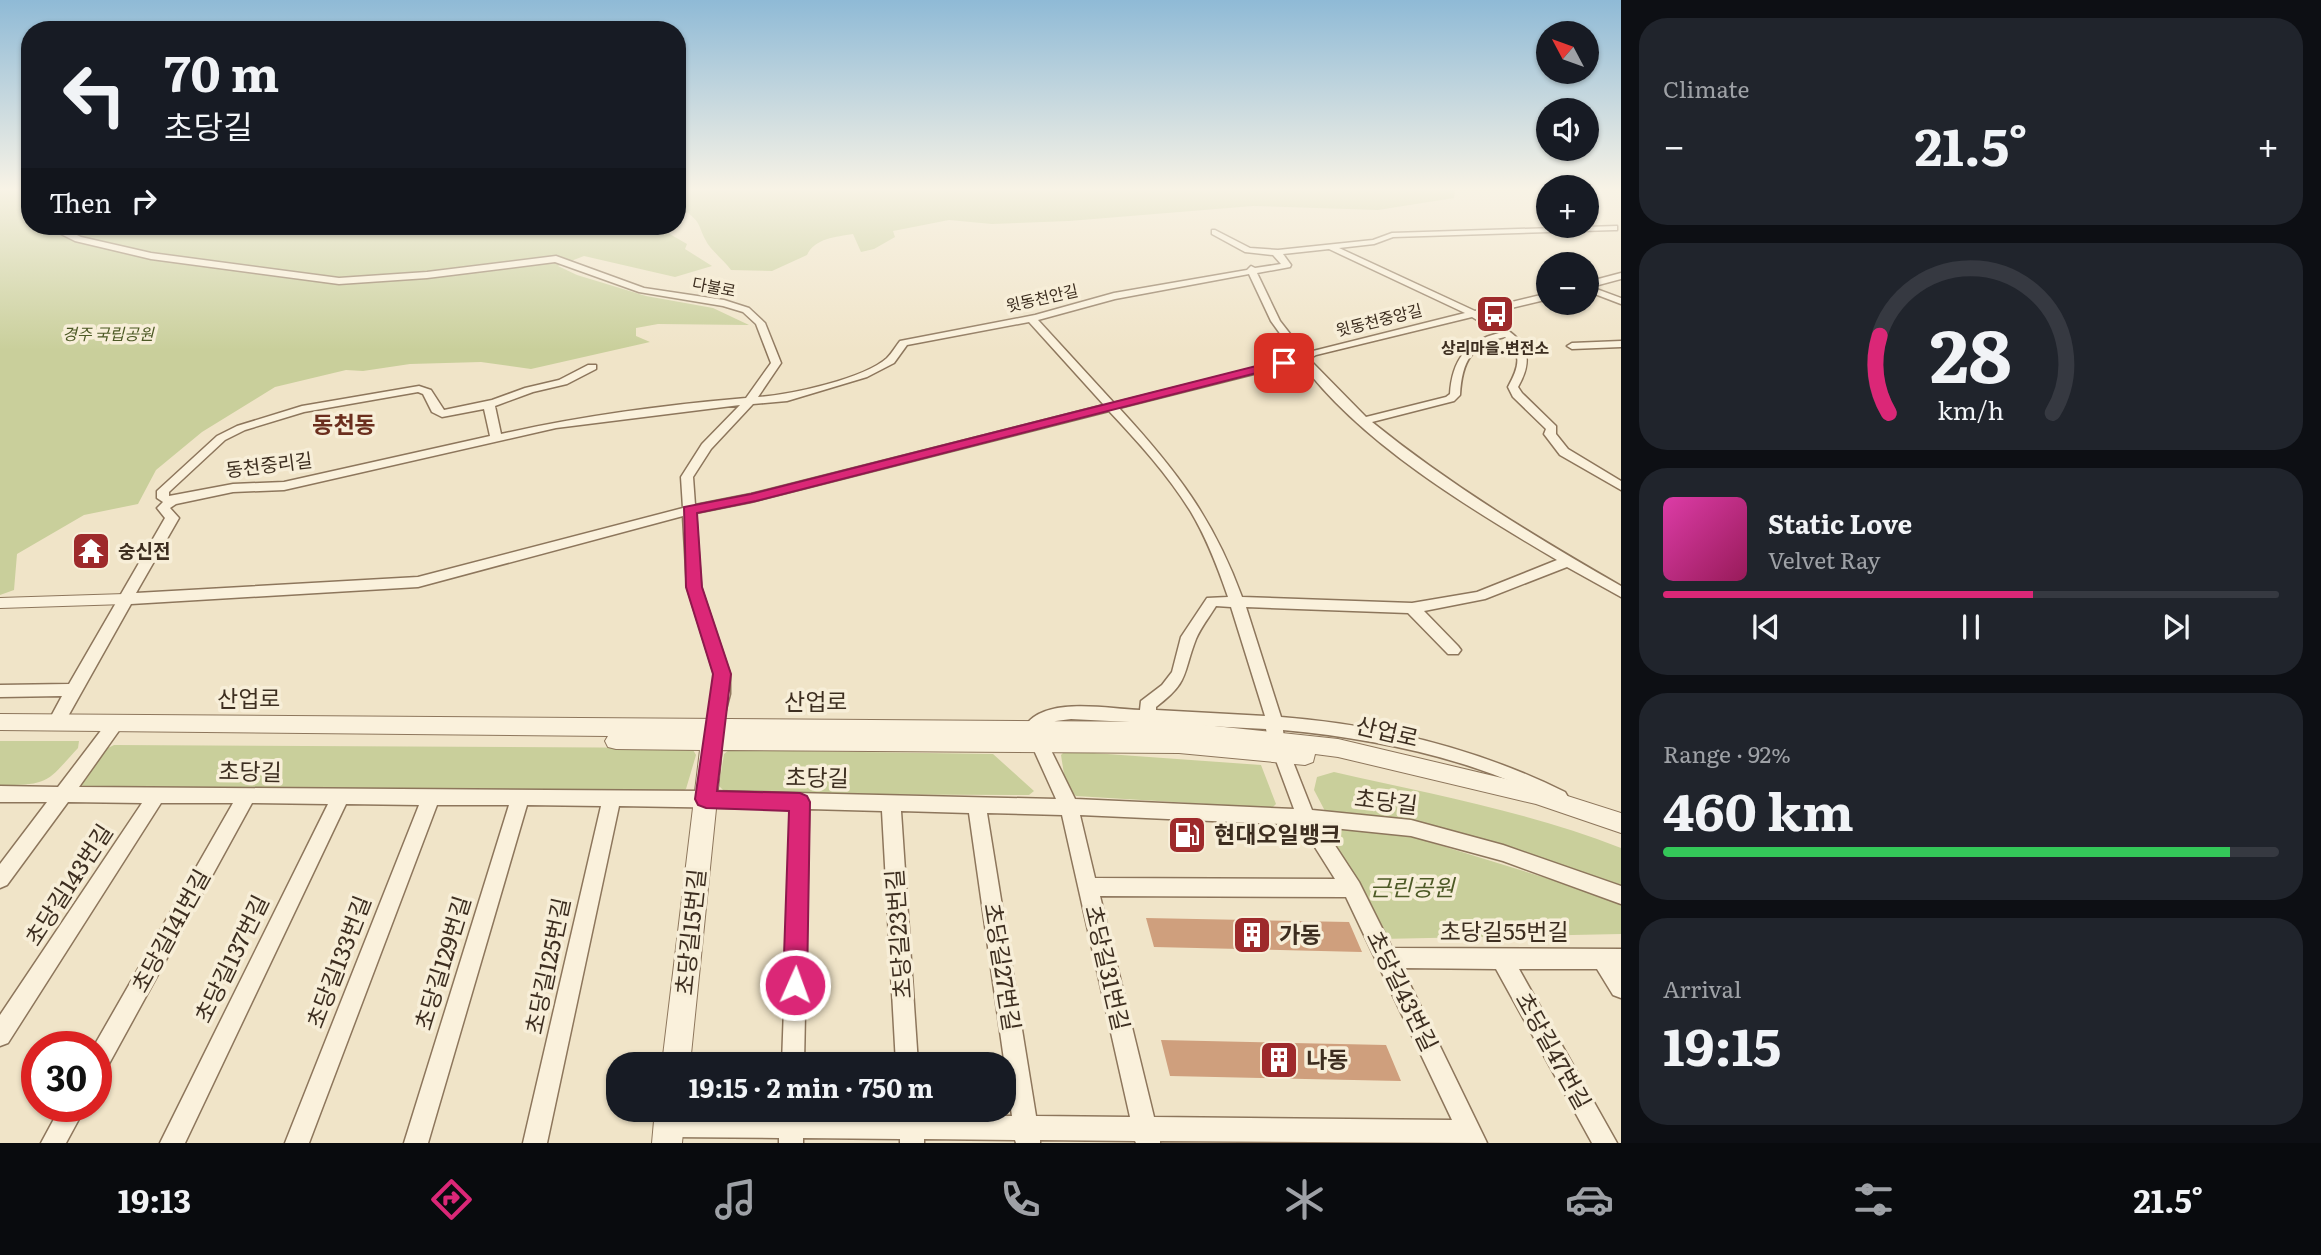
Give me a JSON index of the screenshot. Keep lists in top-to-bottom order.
{
  "streets": {
    "street": [
      "다불로",
      "윗동천안길",
      "윗동천중앙길",
      "동천중리길",
      "산업로",
      "초당길",
      "초당길143번길",
      "초당길141번길",
      "초당길15번길",
      "초당길55번길",
      "초당길23번길",
      "초당길137번길",
      "초당길133번길",
      "초당길129번길",
      "초당길125번길",
      "초당길27번길",
      "초당길31번길",
      "초당길43번길",
      "초당길47번길"
    ]
  },
  "crossings": [
    ["다불로", "윗동천안길"],
    ["다불로", "윗동천중앙길"],
    ["다불로", "동천중리길"],
    ["다불로", "산업로"],
    ["다불로", "초당길15번길"],
    ["윗동천안길", "동천중리길"],
    ["윗동천안길", "초당길43번길"],
    ["윗동천중앙길", "초당길43번길"],
    ["산업로", "초당길15번길"],
    ["산업로", "초당길31번길"],
    ["산업로", "초당길43번길"],
    ["초당길", "초당길143번길"],
    ["초당길", "초당길141번길"],
    ["초당길", "초당길15번길"],
    ["초당길", "초당길23번길"],
    ["초당길", "초당길137번길"],
    ["초당길", "초당길133번길"],
    ["초당길", "초당길129번길"],
    ["초당길", "초당길125번길"],
    ["초당길", "초당길27번길"],
    ["초당길", "초당길31번길"],
    ["초당길", "초당길43번길"],
    ["초당길55번길", "초당길43번길"],
    ["초당길55번길", "초당길47번길"],
    ["초당길31번길", "초당길43번길"]
  ],
  "districts": ["동천동"],
  "parks": ["경주 국립공원", "근린공원"],
  "places": {
    "bus stop": ["상리마을.변전소"],
    "temple": ["숭신전"],
    "fuel station": ["현대오일뱅크"],
    "building": ["가동", "나동"]
  },
  "north": "top left",
  "page": {
    "tile": [
      "Climate",
      ["Range · 92%", "460 km"],
      ["Arrival", "19:15"]
    ],
    "map_buttons": ["+", "−"],
    "turn": ["70 m", "초당길"],
    "heat": ["−", "21.5°", "+"],
    "then": "Then",
    "song": ["Static Love", "Velvet Ray"],
    "limit": "30",
    "trip": "19:15 · 2 min · 750 m",
    "tabs": ["19:13", "21.5°"],
    "gauge": ["28", "km/h"]
  }
}
